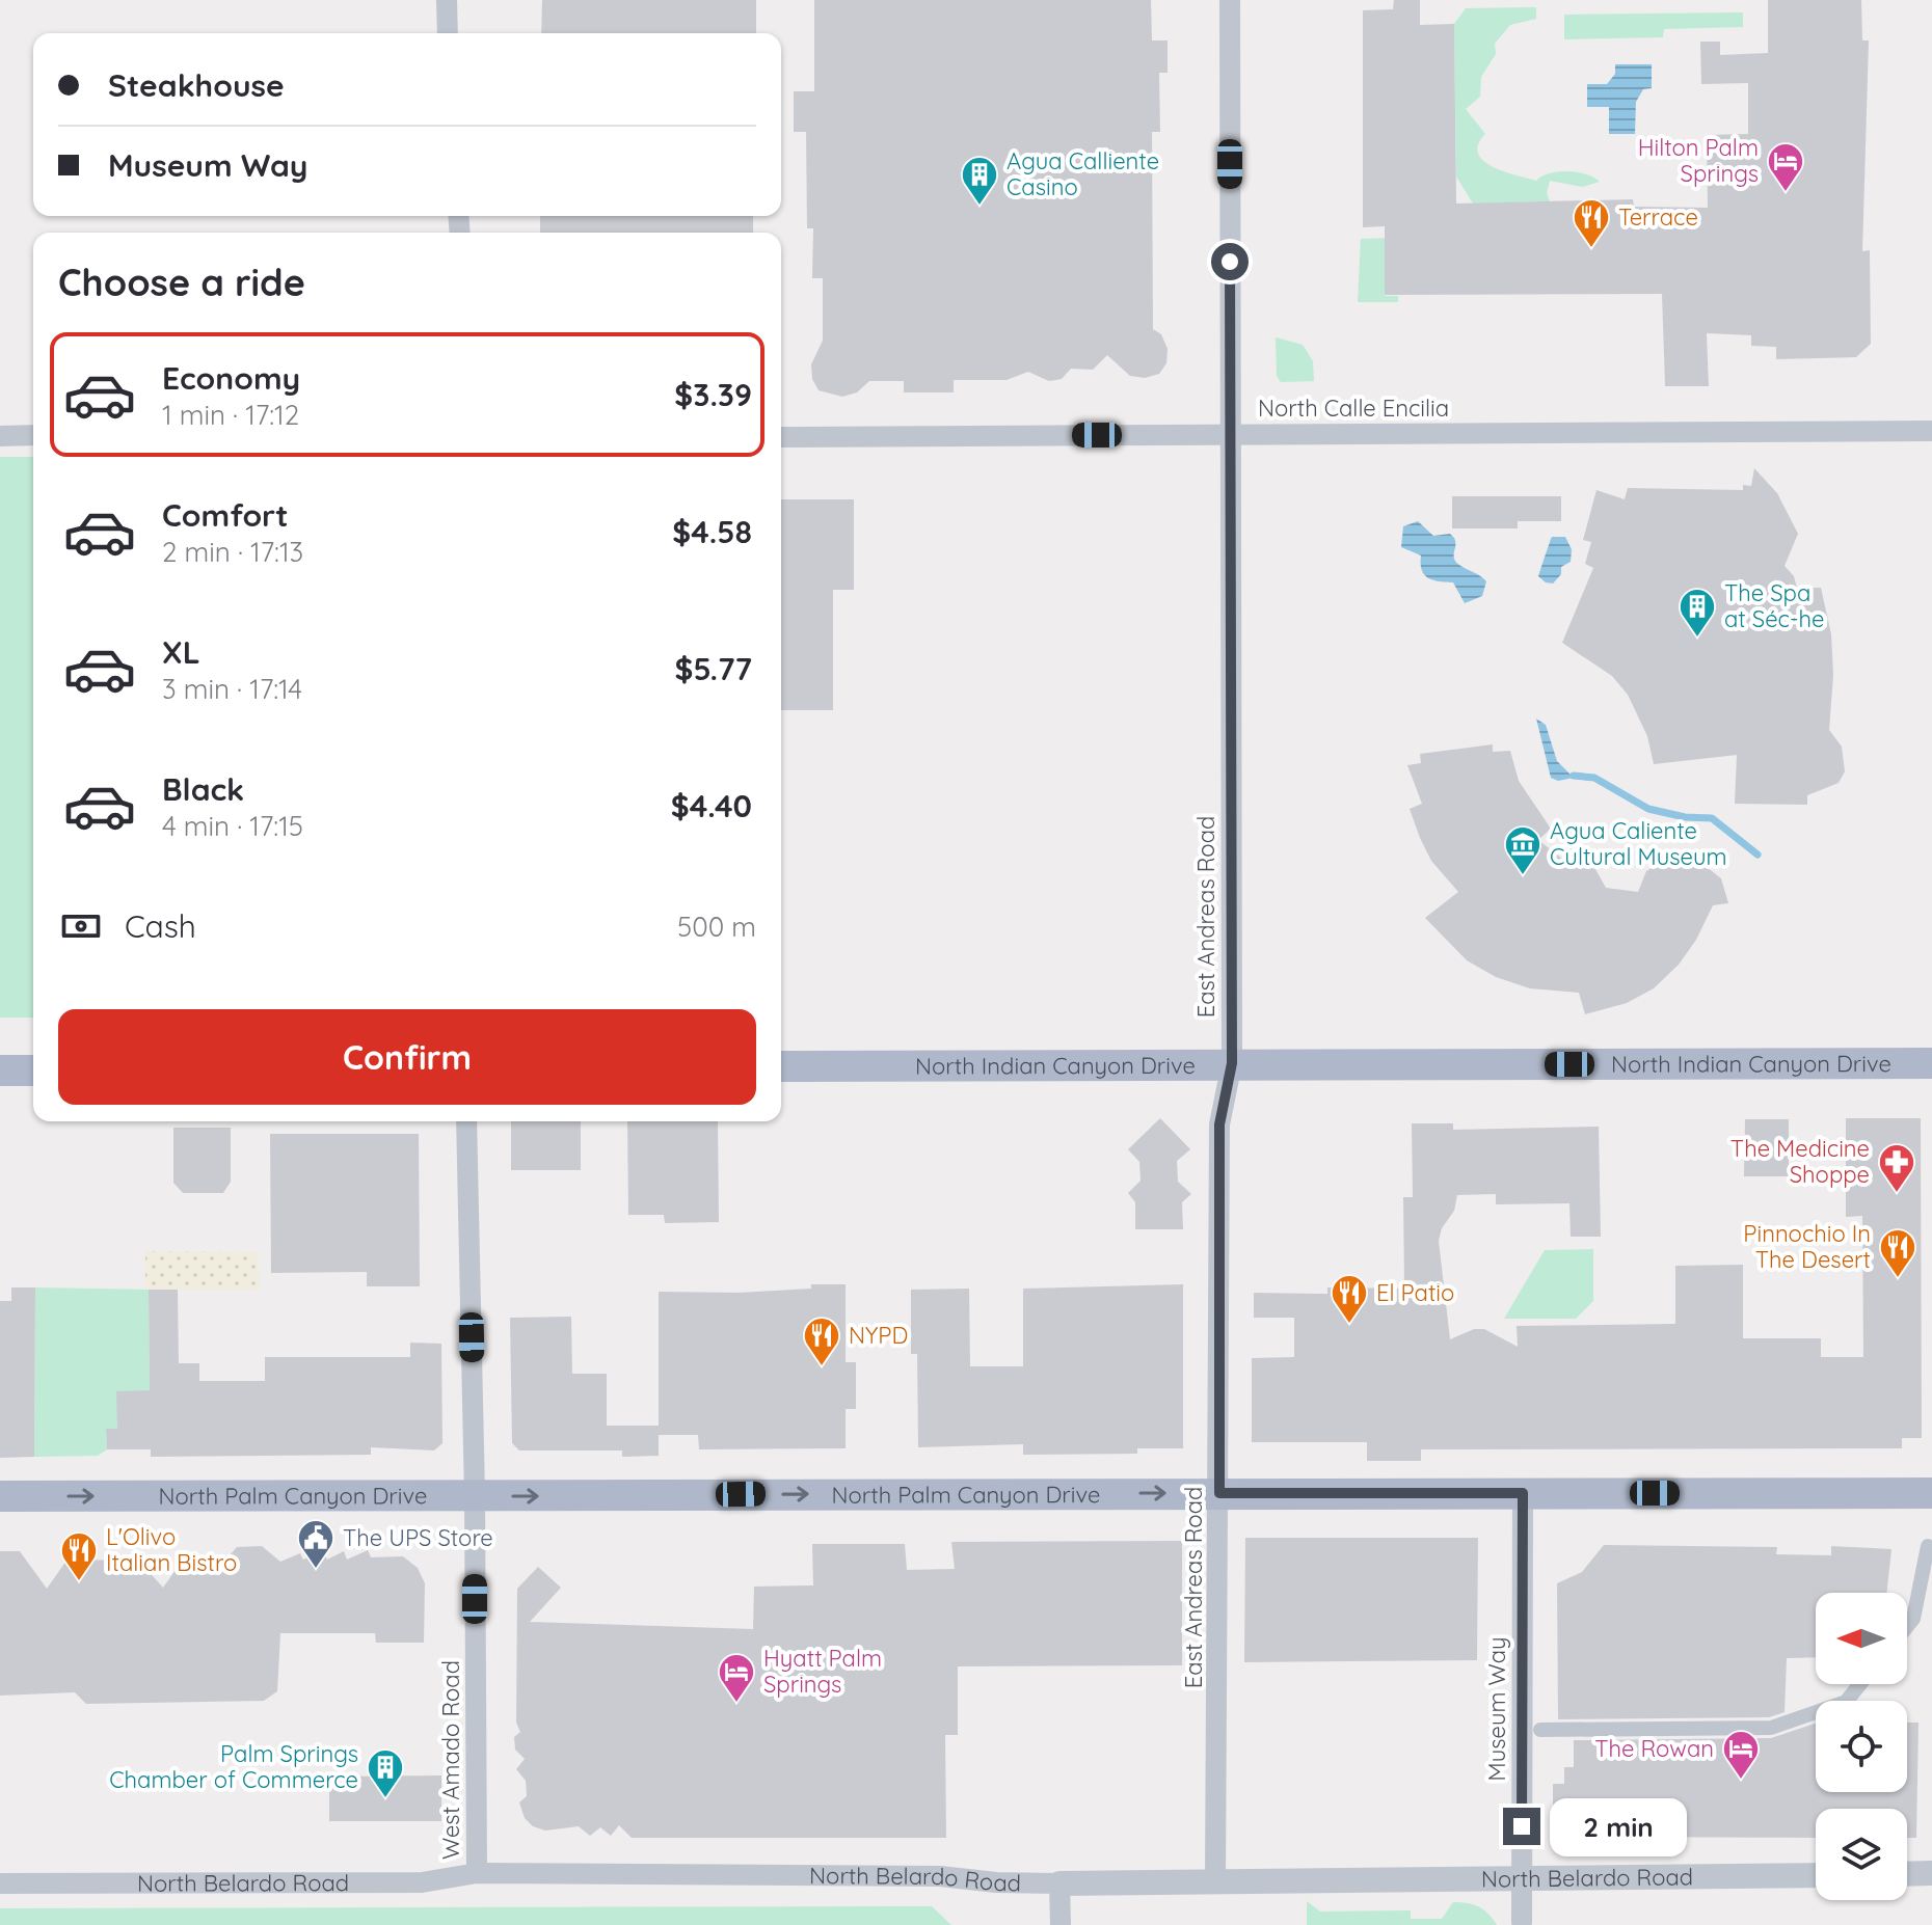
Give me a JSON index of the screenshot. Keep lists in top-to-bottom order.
{
  "streets": {
    "main road": ["North Indian Canyon Drive", "North Palm Canyon Drive"],
    "street": [
      "North Calle Encilia",
      "East Andreas Road",
      "Museum Way",
      "West Amado Road",
      "North Belardo Road"
    ]
  },
  "crossings": [
    ["North Calle Encilia", "East Andreas Road"],
    ["East Andreas Road", "North Indian Canyon Drive"],
    ["East Andreas Road", "North Palm Canyon Drive"],
    ["East Andreas Road", "North Belardo Road"],
    ["North Palm Canyon Drive", "Museum Way"],
    ["North Palm Canyon Drive", "West Amado Road"],
    ["Museum Way", "North Belardo Road"],
    ["West Amado Road", "North Belardo Road"]
  ],
  "one_way": ["North Palm Canyon Drive"],
  "places": {
    "hotel": ["Hilton Palm Springs", "Hyatt Palm Springs", "The Rowan"],
    "building": ["Agua Calliente Casino", "The Spa at Séc-he", "Palm Springs Chamber of Commerce"],
    "restaurant": [
      "Terrace",
      "Pinnochio In The Desert",
      "El Patio",
      "NYPD",
      "L'Olivo Italian Bistro"
    ],
    "museum": ["Agua Caliente Cultural Museum"],
    "pharmacy": ["The Medicine Shoppe"],
    "public building": ["The UPS Store"]
  },
  "north": "left",
  "page": {
    "banner": ["Steakhouse", "Museum Way"],
    "heading": "Choose a ride",
    "list": [
      {
        "name": "Economy",
        "note": "1 min · 17:12",
        "value": "$3.39"
      },
      {
        "name": "Comfort",
        "note": "2 min · 17:13",
        "value": "$4.58"
      },
      {
        "name": "XL",
        "note": "3 min · 17:14",
        "value": "$5.77"
      },
      {
        "name": "Black",
        "note": "4 min · 17:15",
        "value": "$4.40"
      }
    ],
    "pay": ["Cash", "500 m"],
    "buttons": "Confirm",
    "bubble": "2 min"
  }
}
